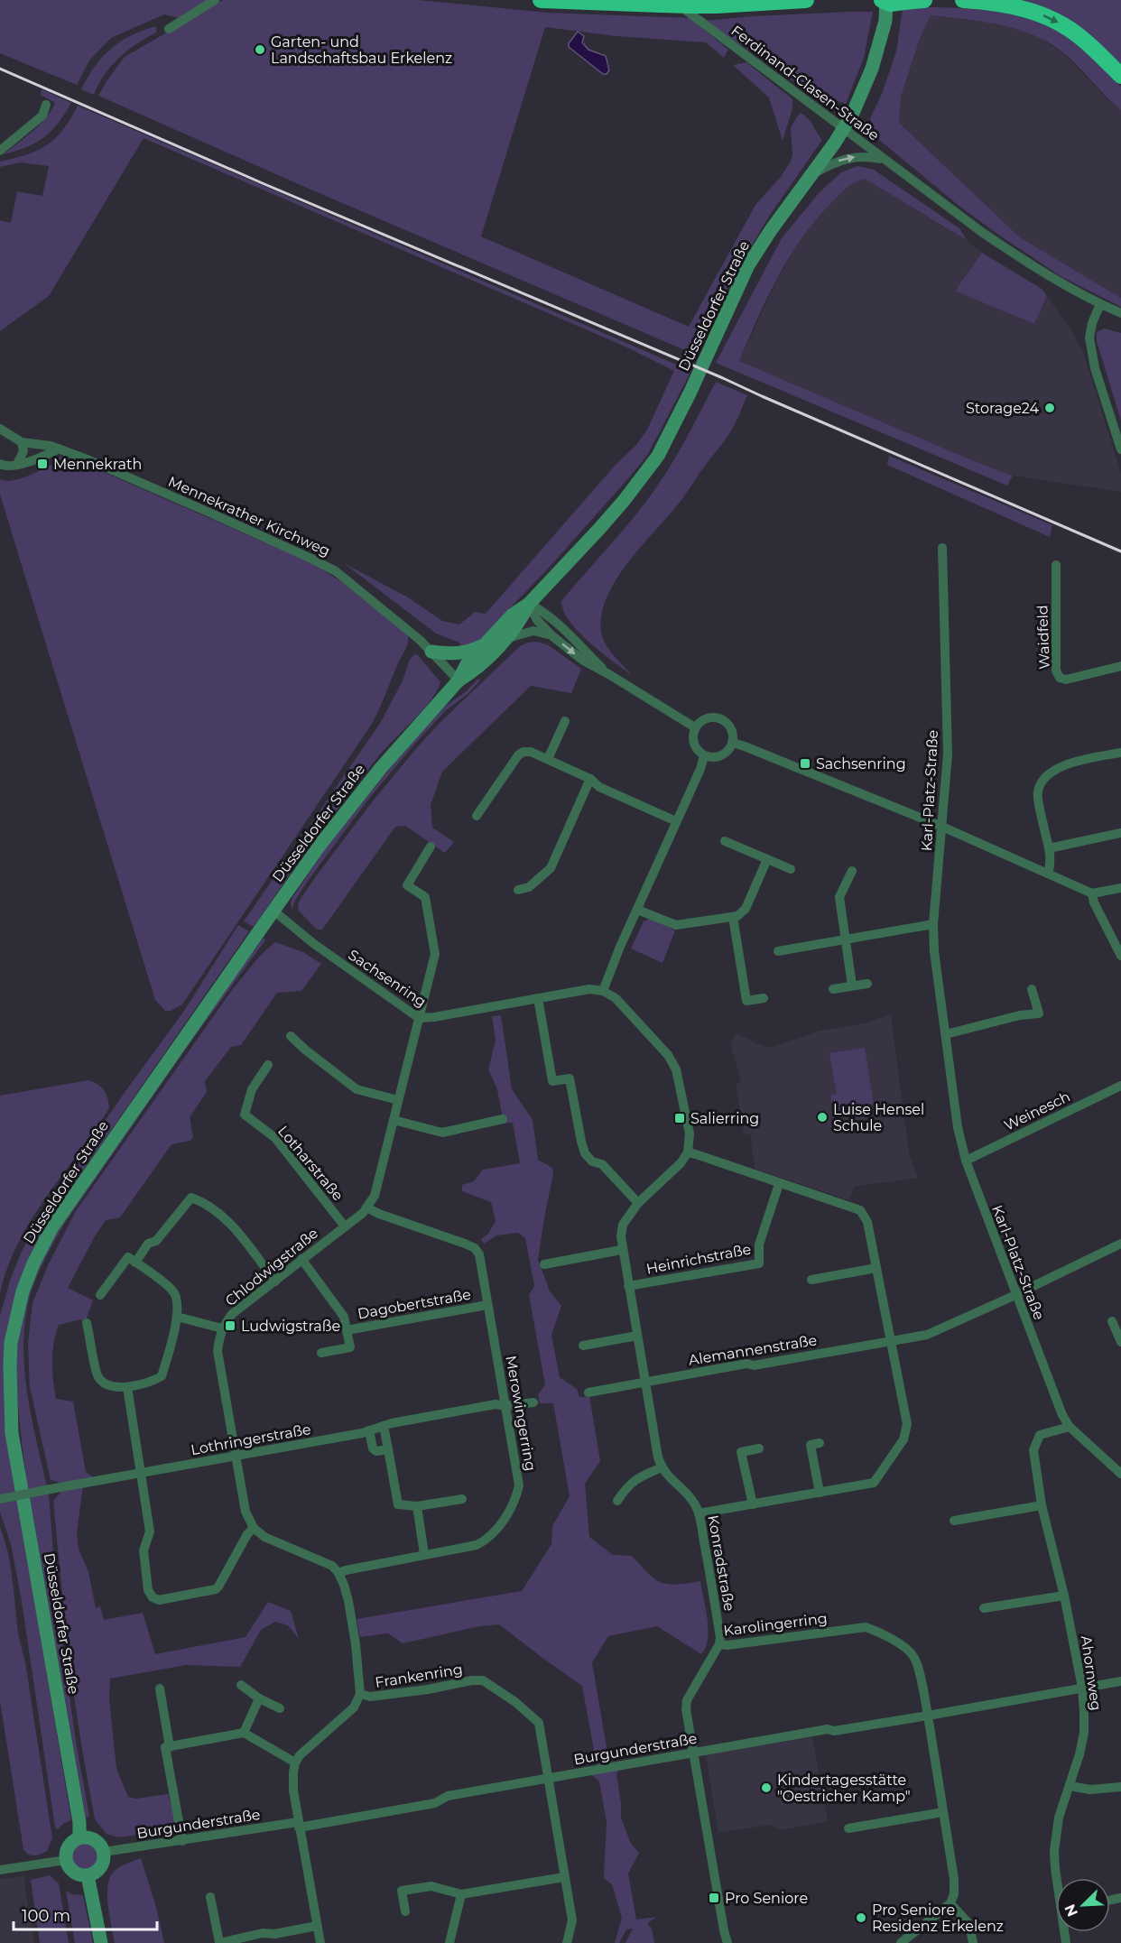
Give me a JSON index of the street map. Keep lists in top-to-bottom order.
{
  "streets": {
    "main road": ["Düsseldorfer Straße"],
    "street": [
      "Ferdinand-Clasen-Straße",
      "Mennekrather Kirchweg",
      "Waidfeld",
      "Karl-Platz-Straße",
      "Sachsenring",
      "Weinesch",
      "Lotharstraße",
      "Heinrichstraße",
      "Chlodwigstraße",
      "Dagobertstraße",
      "Alemannenstraße",
      "Merowingerring",
      "Lothringerstraße",
      "Konradstraße",
      "Karolingerring",
      "Ahornweg",
      "Frankenring",
      "Burgunderstraße"
    ]
  },
  "crossings": [
    ["Ferdinand-Clasen-Straße", "Düsseldorfer Straße"],
    ["Düsseldorfer Straße", "Mennekrather Kirchweg"],
    ["Düsseldorfer Straße", "Sachsenring"],
    ["Düsseldorfer Straße", "Burgunderstraße"],
    ["Karl-Platz-Straße", "Weinesch"],
    ["Karl-Platz-Straße", "Alemannenstraße"],
    ["Karl-Platz-Straße", "Ahornweg"],
    ["Sachsenring", "Chlodwigstraße"],
    ["Lotharstraße", "Chlodwigstraße"],
    ["Heinrichstraße", "Konradstraße"],
    ["Chlodwigstraße", "Dagobertstraße"],
    ["Chlodwigstraße", "Merowingerring"],
    ["Chlodwigstraße", "Lothringerstraße"],
    ["Dagobertstraße", "Merowingerring"],
    ["Alemannenstraße", "Konradstraße"],
    ["Merowingerring", "Lothringerstraße"],
    ["Merowingerring", "Frankenring"],
    ["Konradstraße", "Karolingerring"],
    ["Karolingerring", "Burgunderstraße"],
    ["Ahornweg", "Burgunderstraße"],
    ["Frankenring", "Burgunderstraße"]
  ],
  "places": {
    "other": [
      "Garten- und Landschaftsbau Erkelenz",
      "Storage24",
      "Luise Hensel Schule",
      "Kindertagesstätte \"Oestricher Kamp\"",
      "Pro Seniore Residenz Erkelenz"
    ],
    "transit": [
      "Mennekrath",
      "Sachsenring",
      "Salierring",
      "Ludwigstraße",
      "Pro Seniore"
    ]
  },
  "scale_bar": "100 m",
  "north": "bottom left"
}
